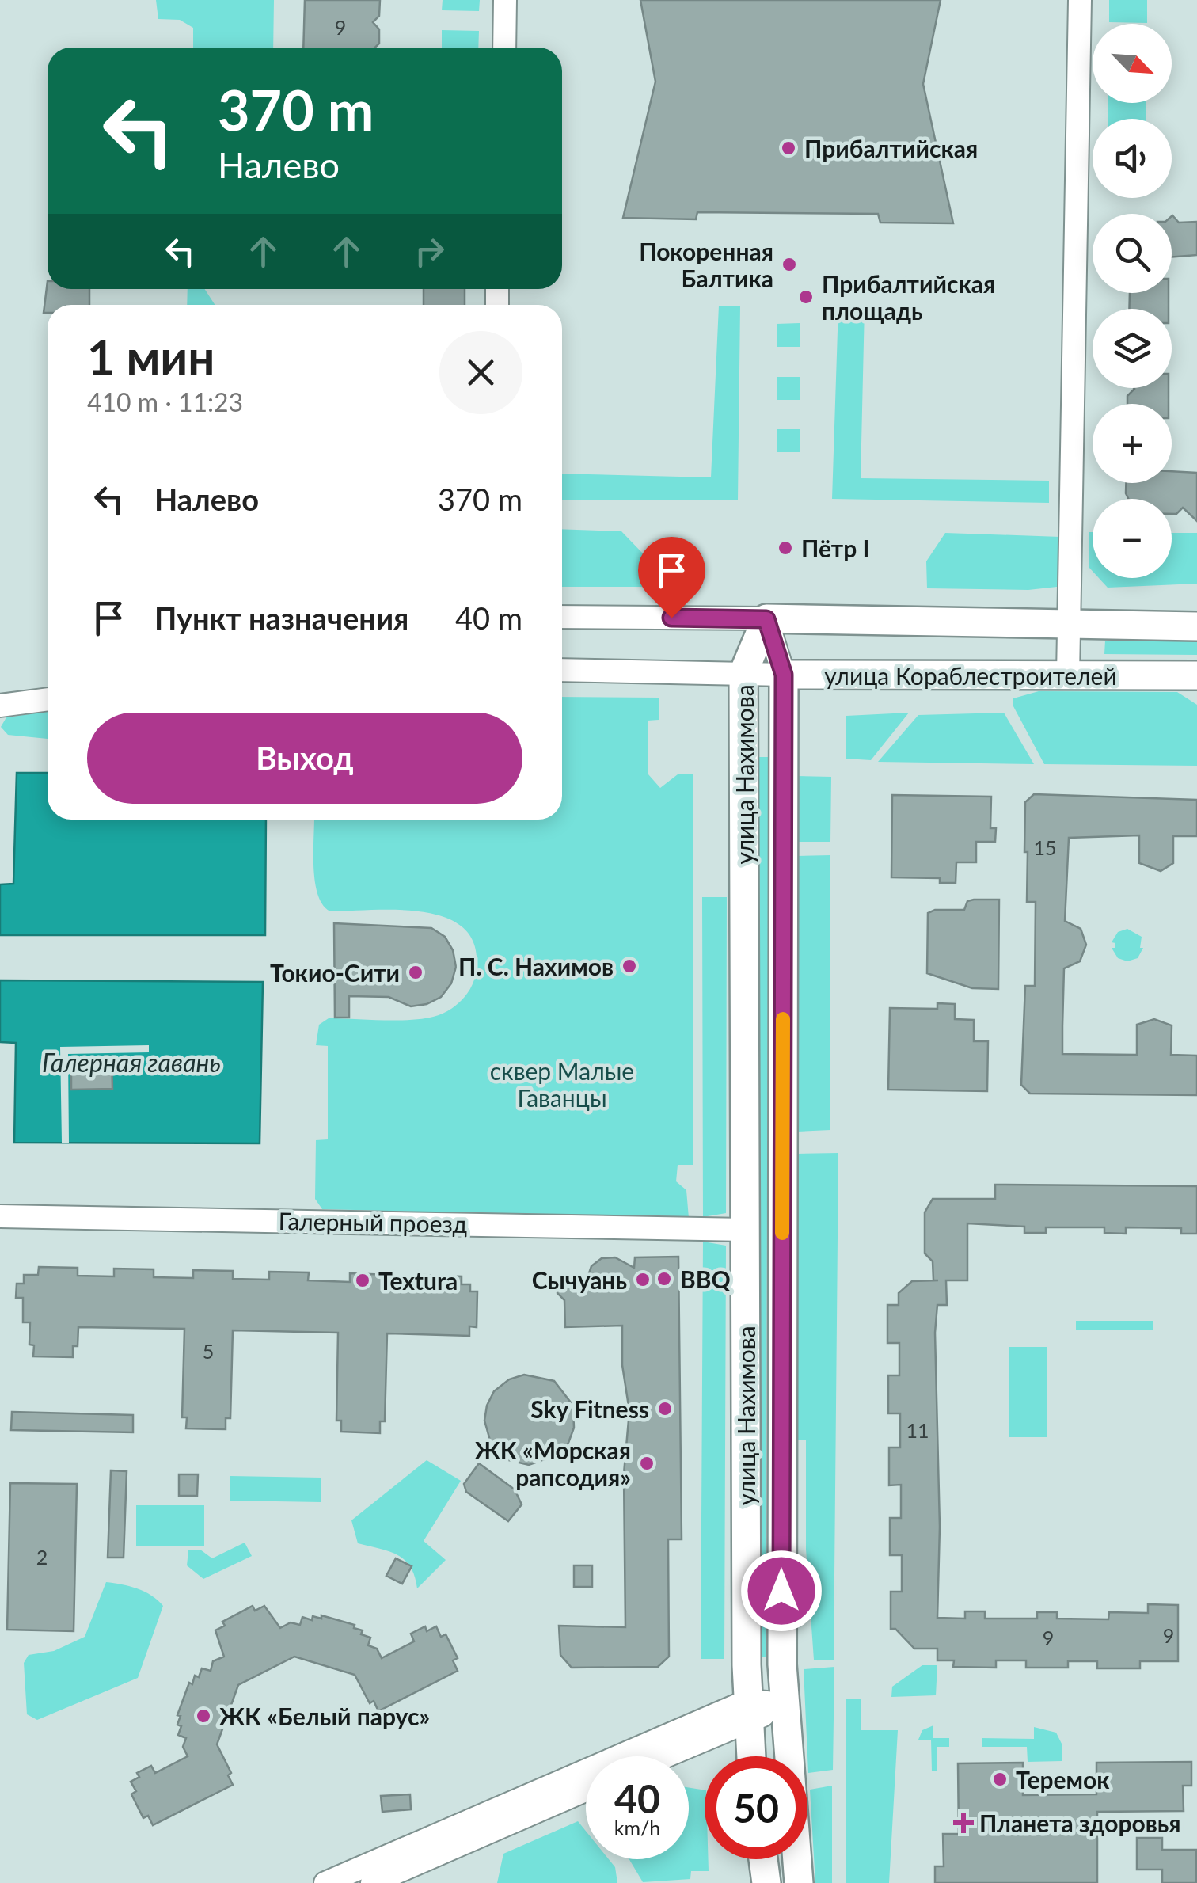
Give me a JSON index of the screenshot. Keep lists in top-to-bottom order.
{
  "streets": {
    "main road": ["улица Кораблестроителей", "улица Нахимова"],
    "street": ["Галерный проезд"]
  },
  "crossings": [
    ["улица Кораблестроителей", "улица Нахимова"],
    ["улица Нахимова", "Галерный проезд"]
  ],
  "water": ["Галерная гавань"],
  "parks": ["сквер Малые Гаванцы"],
  "places": {
    "other": [
      "Прибалтийская",
      "Покоренная Балтика",
      "Прибалтийская площадь",
      "Пётр I",
      "П. С. Нахимов",
      "Токио-Сити",
      "BBQ",
      "Сычуань",
      "Textura",
      "Sky Fitness",
      "ЖК «Морская рапсодия»",
      "ЖК «Белый парус»",
      "Теремок"
    ],
    "health": ["Планета здоровья"]
  },
  "house_numbers": [
    "9",
    "15",
    "5",
    "11",
    "2",
    "9",
    "9"
  ],
  "north": "bottom right",
  "page": {
    "map_buttons": ["+", "−"],
    "turn": ["370 m", "Налево"],
    "heading": ["1 мин", "410 m · 11:23"],
    "list": [
      {
        "name": "Налево",
        "value": "370 m"
      },
      {
        "name": "Пункт назначения",
        "value": "40 m"
      }
    ],
    "buttons": "Выход",
    "speed": "40 km/h",
    "limit": "50"
  }
}
